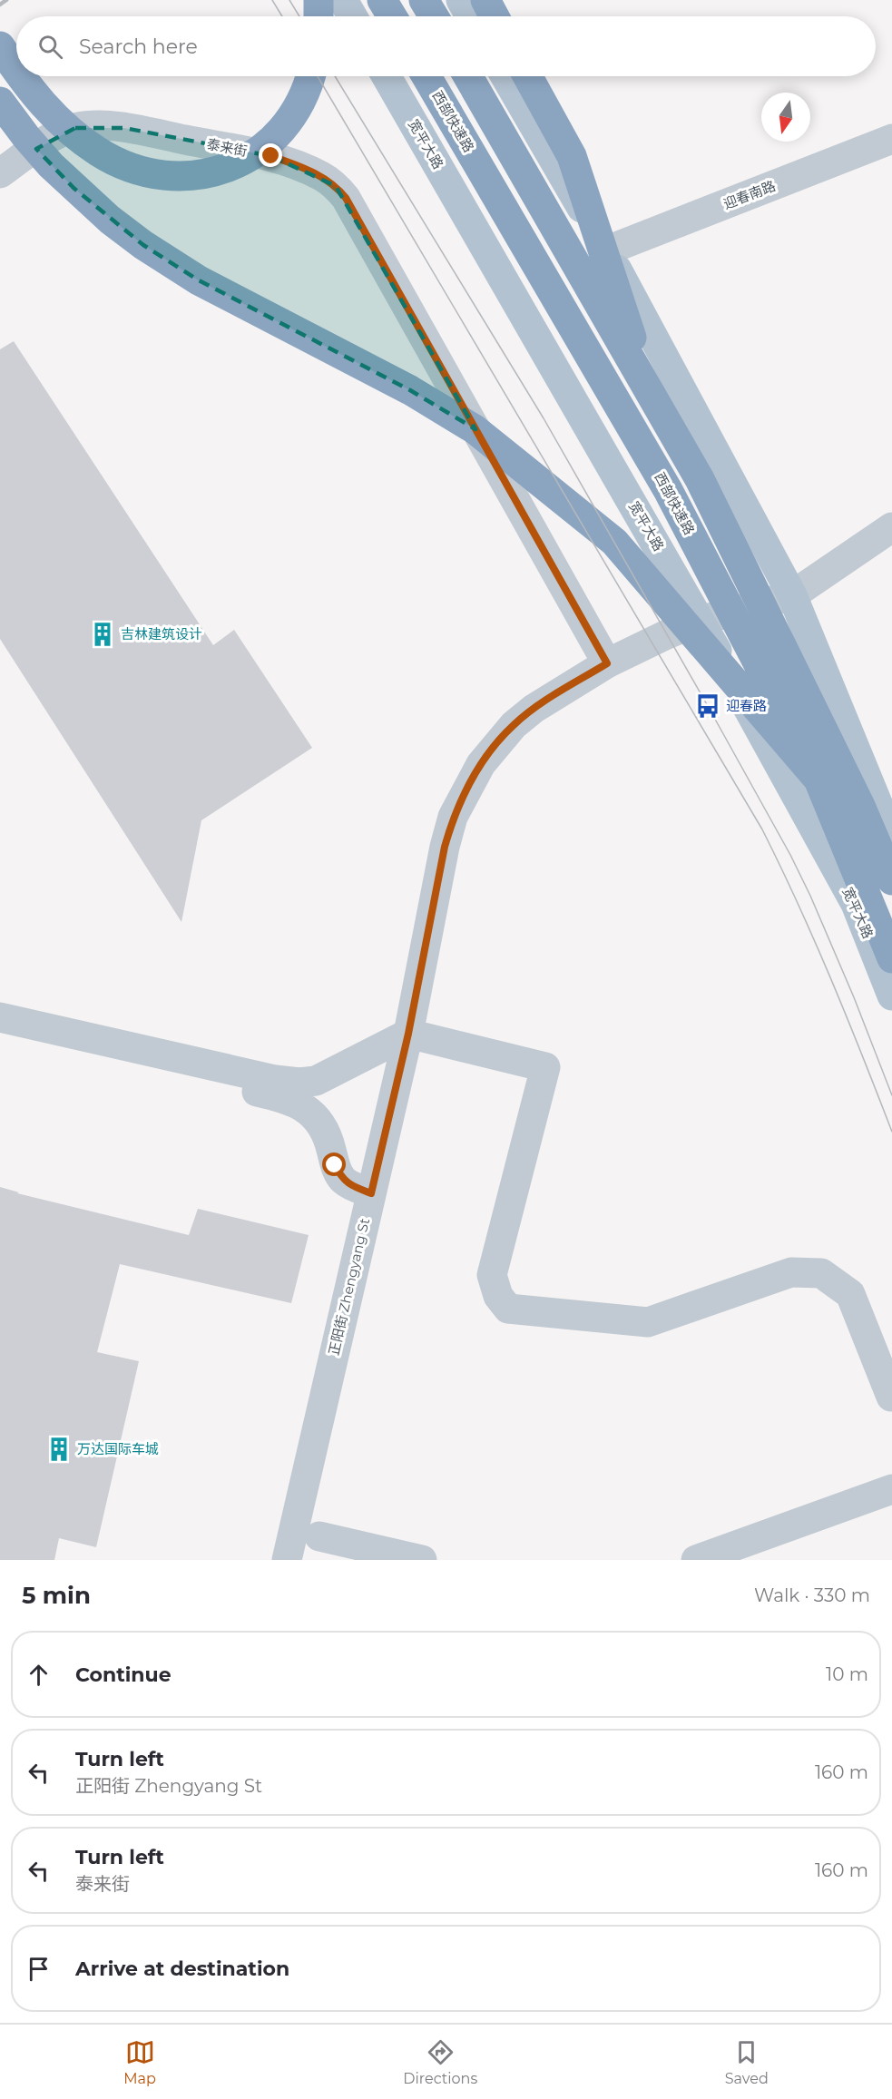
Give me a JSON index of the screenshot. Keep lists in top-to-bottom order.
{
  "streets": {
    "highway": ["西部快速路"],
    "main road": ["宽平大路"],
    "street": ["泰来街", "迎春南路", "正阳街 Zhengyang St"]
  },
  "crossings": [
    ["宽平大路", "正阳街 Zhengyang St"],
    ["泰来街", "正阳街 Zhengyang St"]
  ],
  "places": {
    "building": ["吉林建筑设计", "万达国际车城"],
    "bus stop": ["迎春路"]
  },
  "north": "bottom",
  "page": {
    "search": "Search here",
    "heading": ["5 min", "Walk · 330 m"],
    "list": [
      ["Continue", "10 m"],
      ["Turn left", "正阳街 Zhengyang St", "160 m"],
      ["Turn left", "泰来街", "160 m"],
      "Arrive at destination"
    ],
    "nav": ["Map", "Directions", "Saved"]
  }
}
